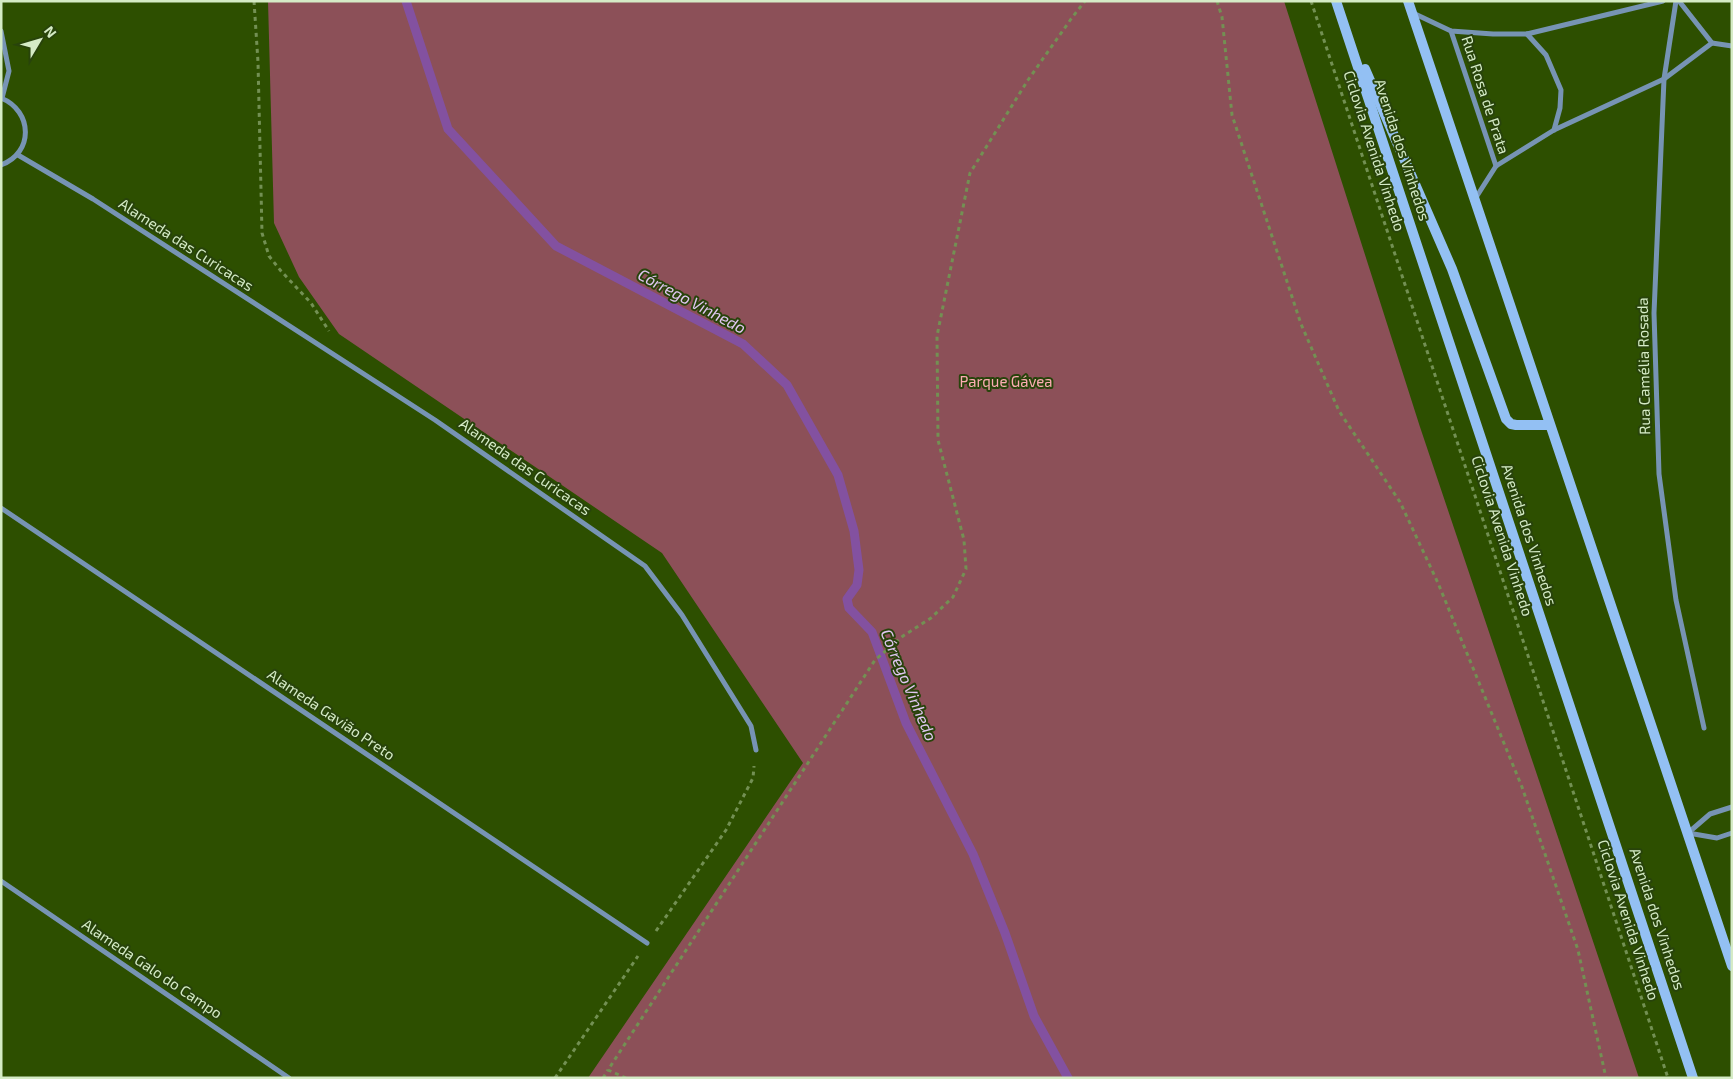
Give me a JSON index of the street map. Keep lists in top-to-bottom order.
{
  "streets": {
    "main road": ["Avenida dos Vinhedos"],
    "street": [
      "Rua Rosa de Prata",
      "Alameda das Curicacas",
      "Rua Camélia Rosada",
      "Alameda Gavião Preto",
      "Alameda Galo do Campo"
    ],
    "path": ["Ciclovia Avenida Vinhedo"]
  },
  "crossings": [
    ["Rua Rosa de Prata", "Rua Camélia Rosada"]
  ],
  "water": ["Córrego Vinhedo"],
  "parks": ["Parque Gávea"],
  "north": "top right"
}
